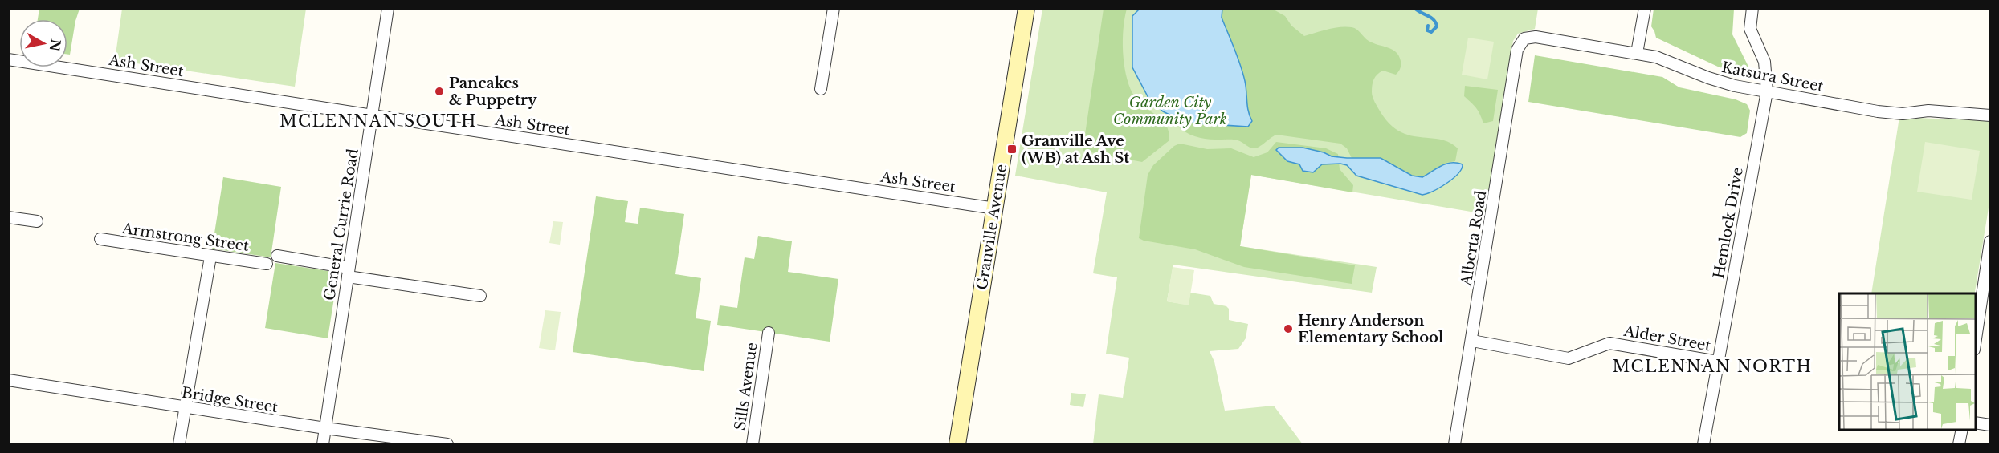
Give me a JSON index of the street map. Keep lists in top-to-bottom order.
{
  "streets": {
    "street": [
      "Ash Street",
      "Katsura Street",
      "Hemlock Drive",
      "General Currie Road",
      "Granville Avenue",
      "Armstrong Street",
      "Alberta Road",
      "Alder Street",
      "Sills Avenue",
      "Bridge Street"
    ]
  },
  "crossings": [
    ["Ash Street", "General Currie Road"],
    ["Ash Street", "Granville Avenue"],
    ["Katsura Street", "Hemlock Drive"],
    ["Katsura Street", "Alberta Road"],
    ["Hemlock Drive", "Alder Street"],
    ["General Currie Road", "Bridge Street"],
    ["Alberta Road", "Alder Street"]
  ],
  "districts": ["MCLENNAN SOUTH", "MCLENNAN NORTH"],
  "parks": ["Garden City Community Park"],
  "places": {
    "other": ["Pancakes & Puppetry", "Henry Anderson Elementary School"],
    "transit": ["Granville Ave (WB) at Ash St"]
  },
  "north": "right"
}
